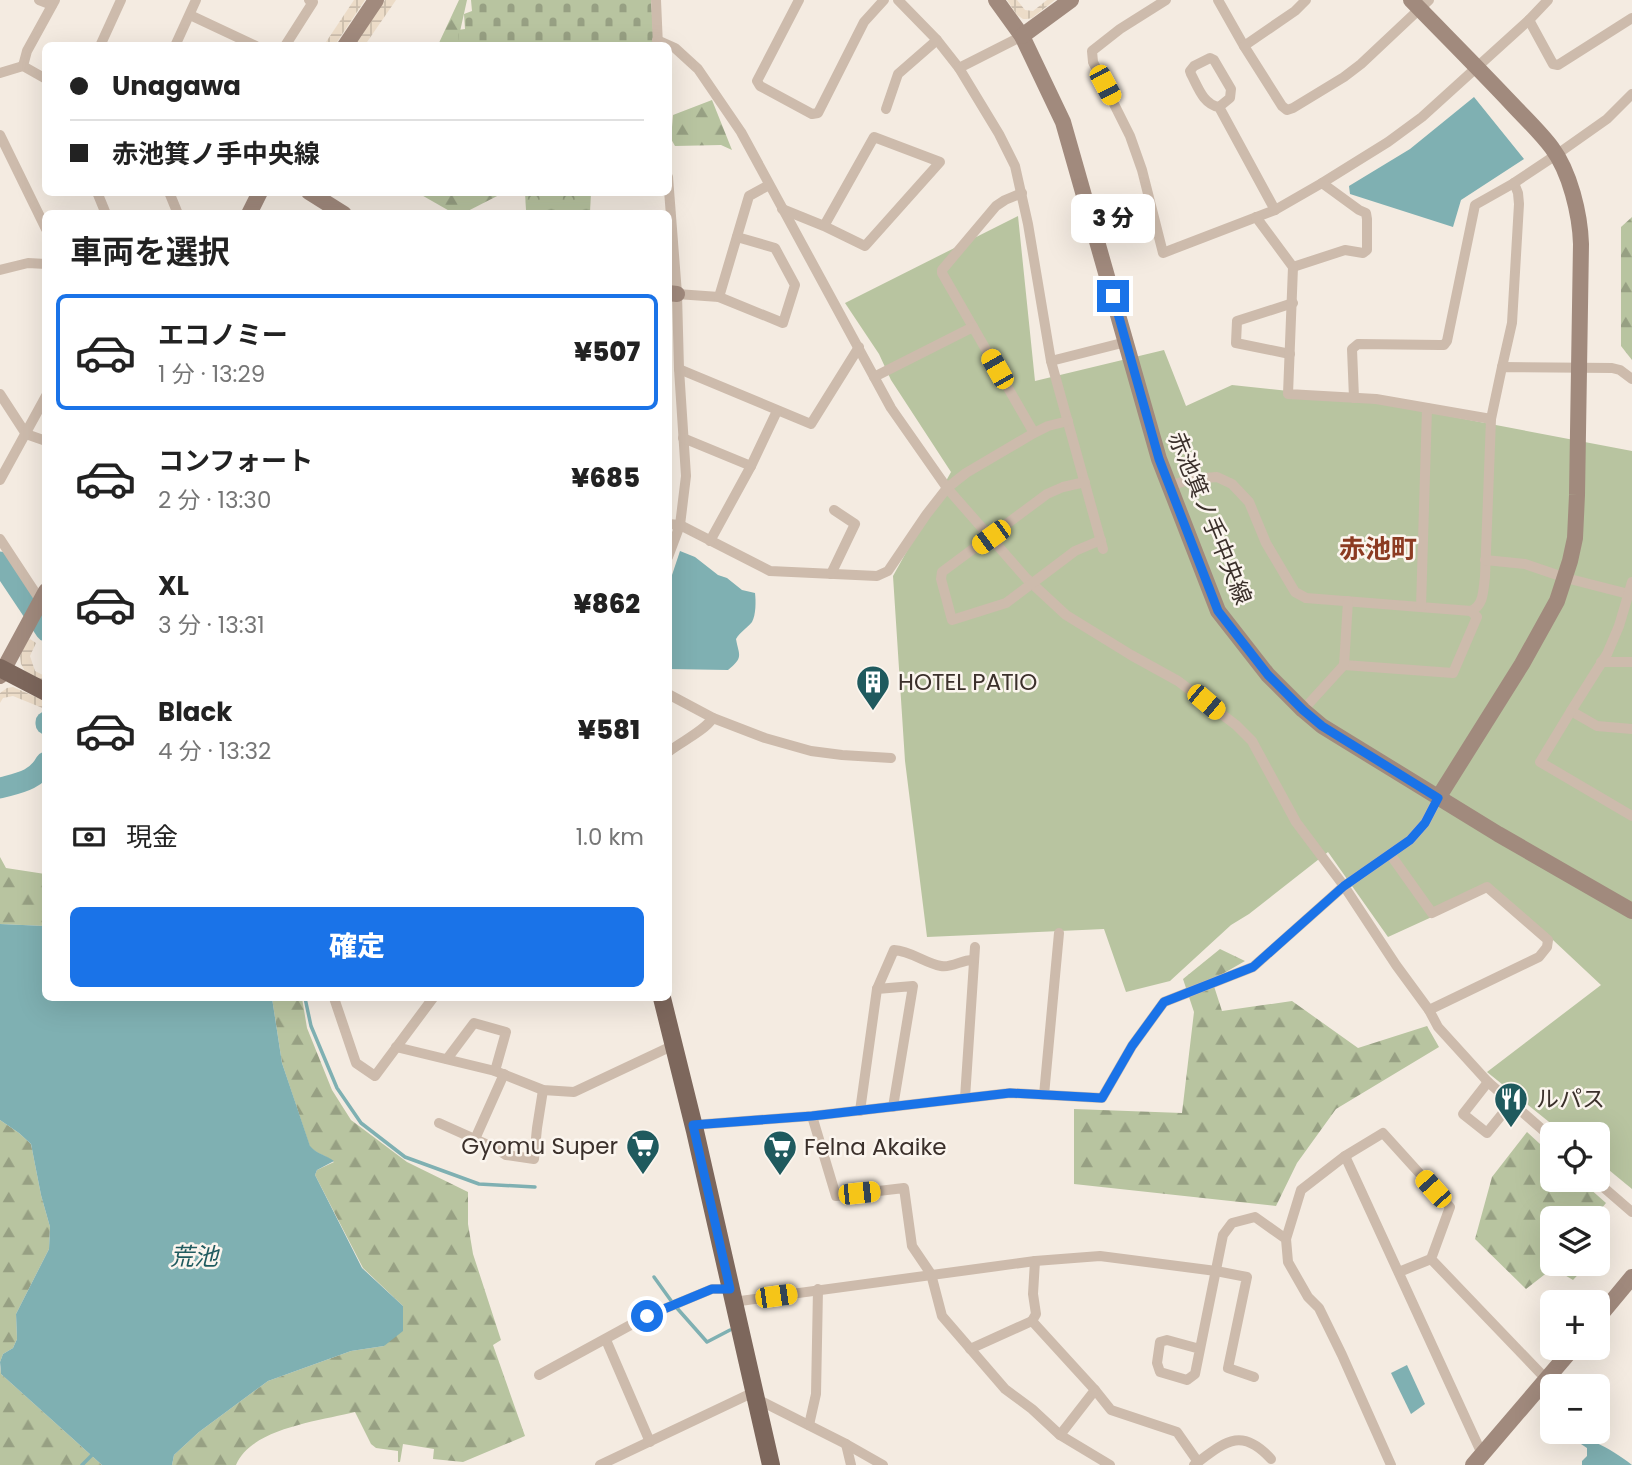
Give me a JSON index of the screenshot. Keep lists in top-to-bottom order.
{
  "streets": {
    "street": ["赤池箕ノ手中央線"]
  },
  "districts": ["赤池町"],
  "water": ["荒池"],
  "places": {
    "building": ["HOTEL PATIO"],
    "restaurant": ["ルパス"],
    "supermarket": ["Gyomu Super", "Felna Akaike"]
  },
  "page": {
    "banner": ["Unagawa", "赤池箕ノ手中央線"],
    "bubble": "3 分",
    "heading": "車両を選択",
    "list": [
      {
        "name": "エコノミー",
        "note": "1 分 · 13:29",
        "value": "¥507"
      },
      {
        "name": "コンフォート",
        "note": "2 分 · 13:30",
        "value": "¥685"
      },
      {
        "name": "XL",
        "note": "3 分 · 13:31",
        "value": "¥862"
      },
      {
        "name": "Black",
        "note": "4 分 · 13:32",
        "value": "¥581"
      }
    ],
    "pay": ["現金", "1.0 km"],
    "buttons": "確定",
    "map_buttons": ["+", "−"]
  }
}
